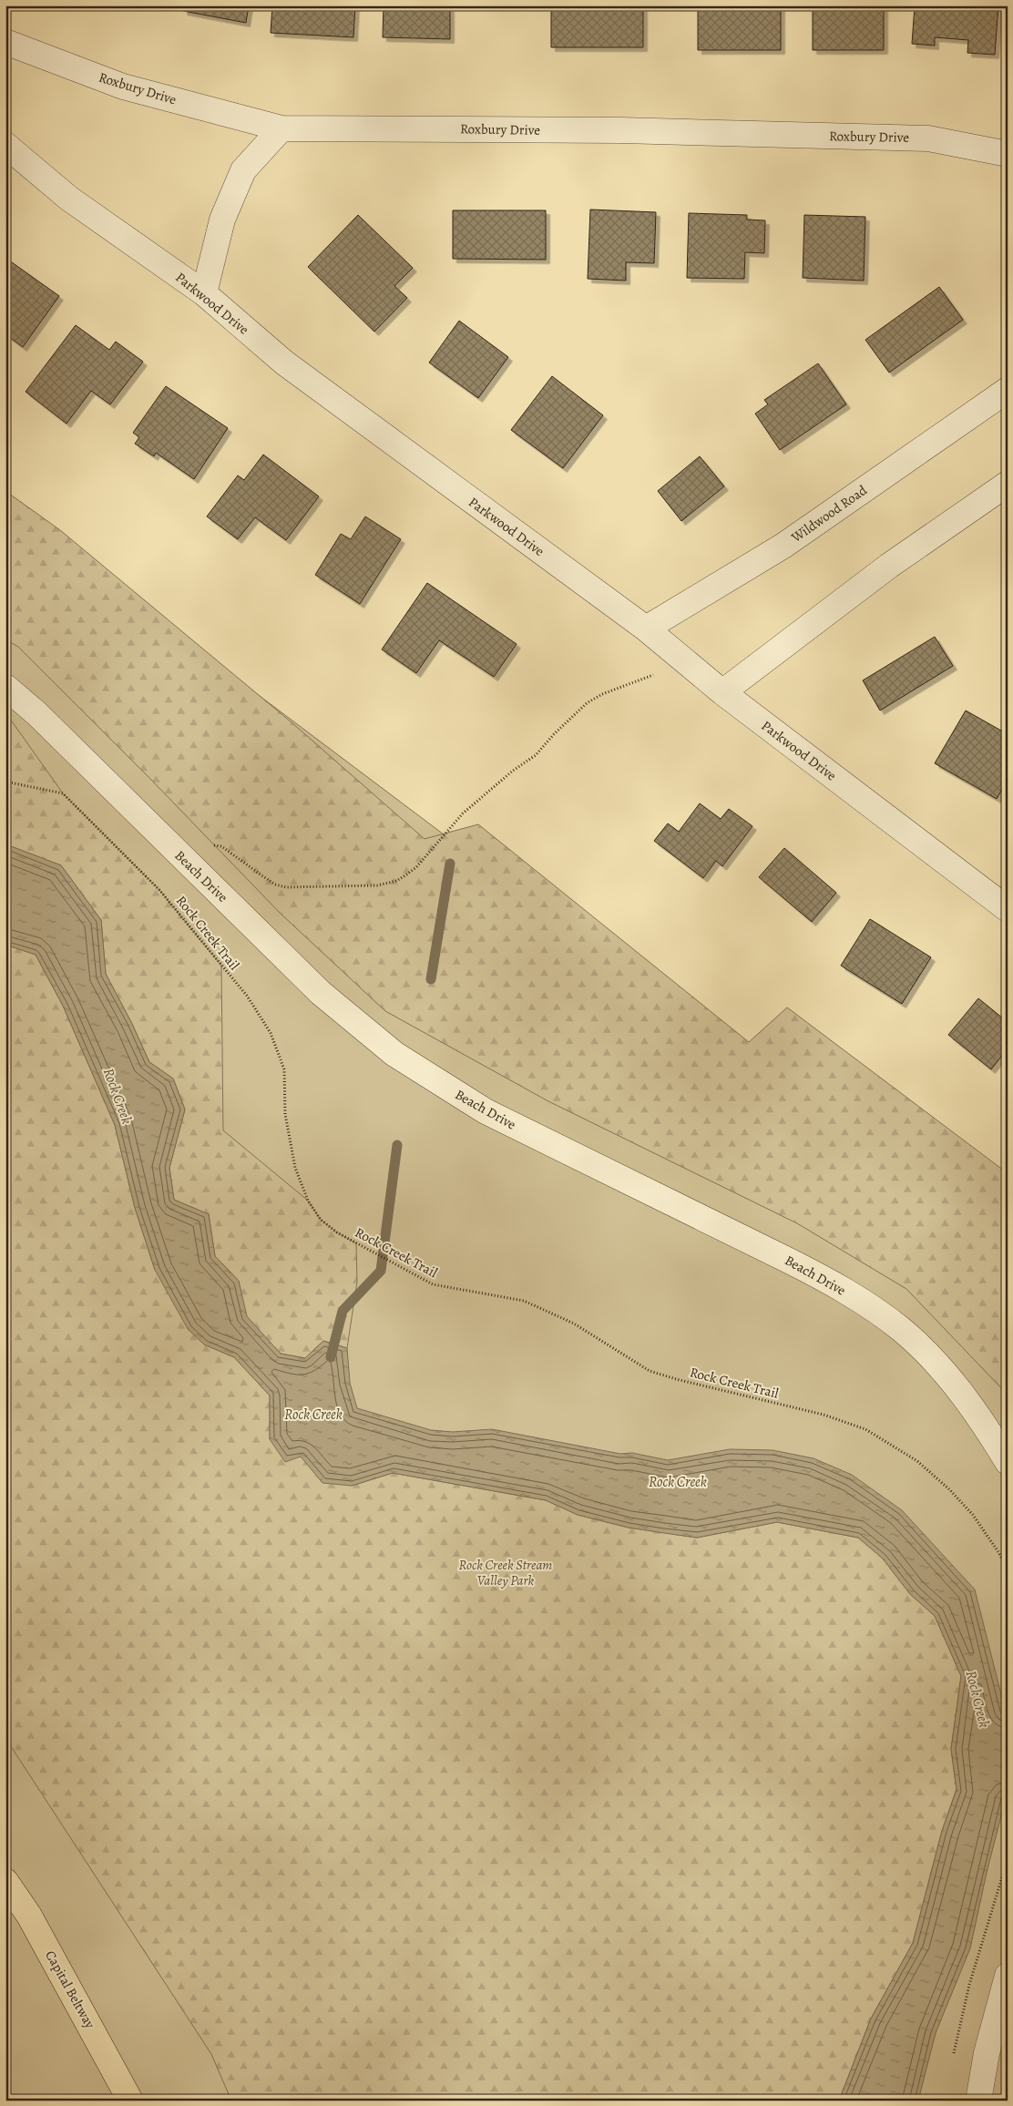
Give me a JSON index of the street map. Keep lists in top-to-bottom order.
{
  "streets": {
    "highway": ["Capital Beltway"],
    "street": [
      "Roxbury Drive",
      "Parkwood Drive",
      "Wildwood Road",
      "Beach Drive"
    ],
    "path": ["Rock Creek Trail"]
  },
  "crossings": [
    ["Parkwood Drive", "Wildwood Road"]
  ],
  "water": ["Rock Creek"],
  "parks": ["Rock Creek Stream Valley Park"]
}
